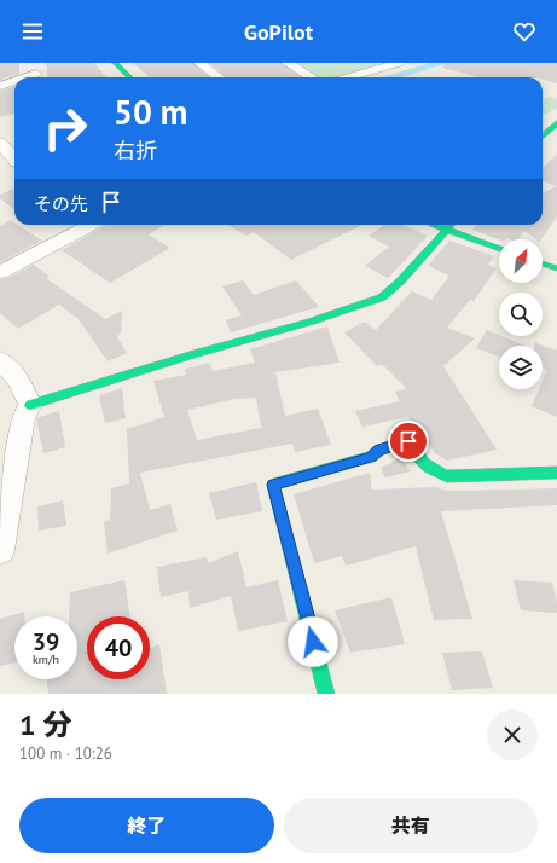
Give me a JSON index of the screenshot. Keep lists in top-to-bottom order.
{
  "north": "top right",
  "page": {
    "header": "GoPilot",
    "turn": ["50 m", "右折"],
    "then": "その先",
    "speed": "39 km/h",
    "limit": "40",
    "heading": ["1 分", "100 m · 10:26"],
    "buttons": ["終了", "共有"]
  }
}
